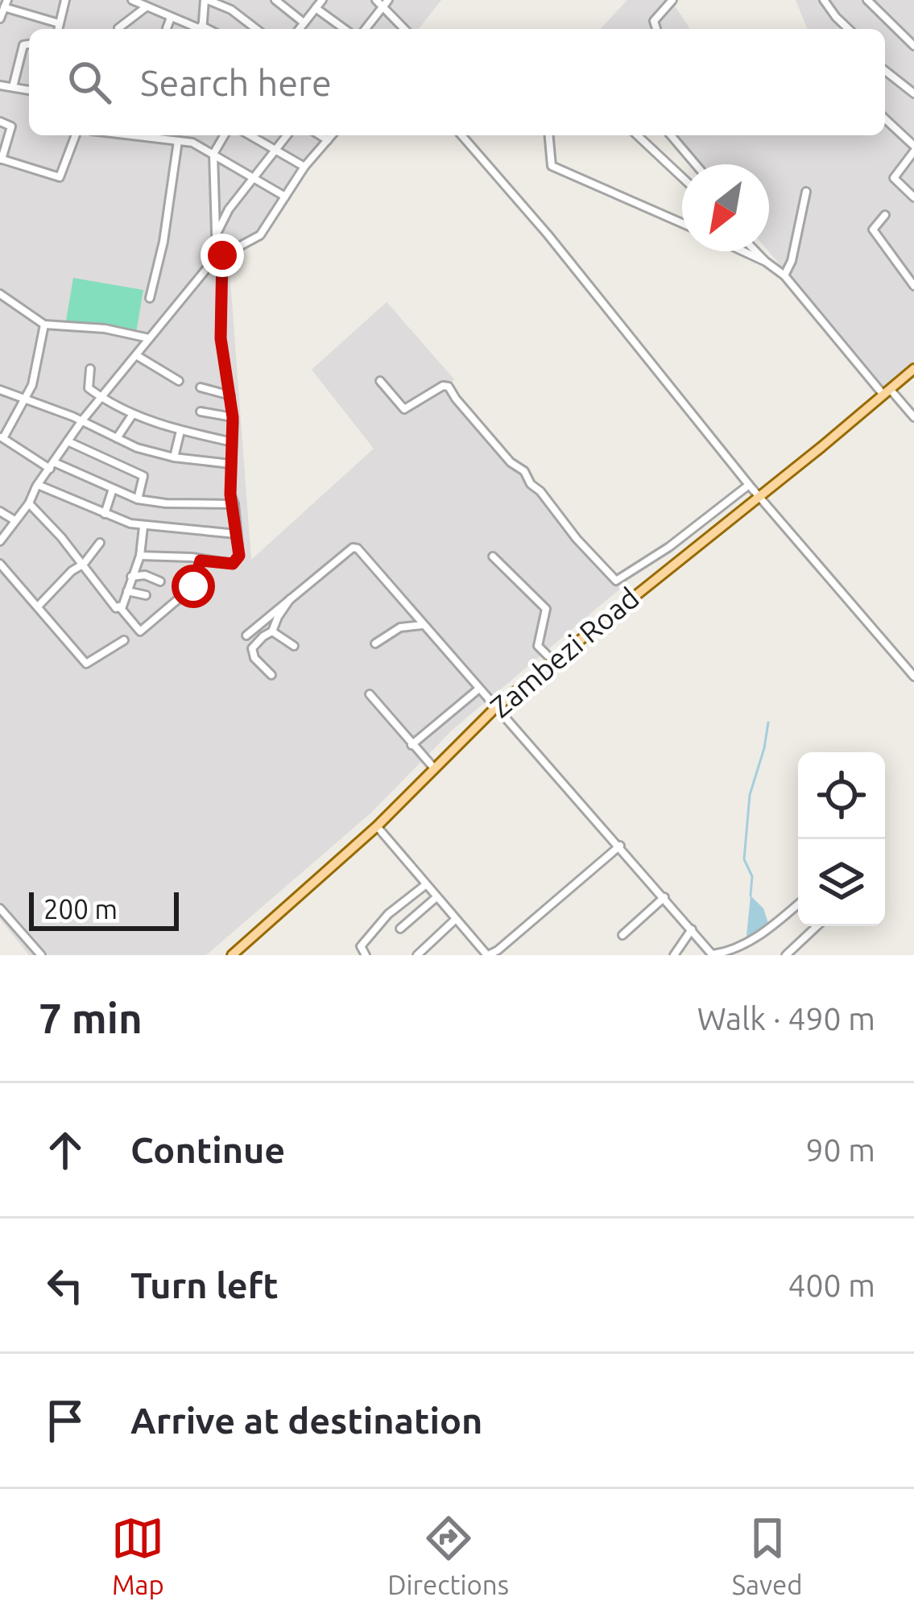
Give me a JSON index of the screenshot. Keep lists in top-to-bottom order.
{
  "streets": {
    "main road": ["Zambezi Road"]
  },
  "scale_bar": "200 m",
  "north": "bottom left",
  "page": {
    "search": "Search here",
    "scale": "200 m",
    "heading": ["7 min", "Walk · 490 m"],
    "list": [
      ["Continue", "90 m"],
      ["Turn left", "400 m"],
      "Arrive at destination"
    ],
    "nav": ["Map", "Directions", "Saved"]
  }
}
